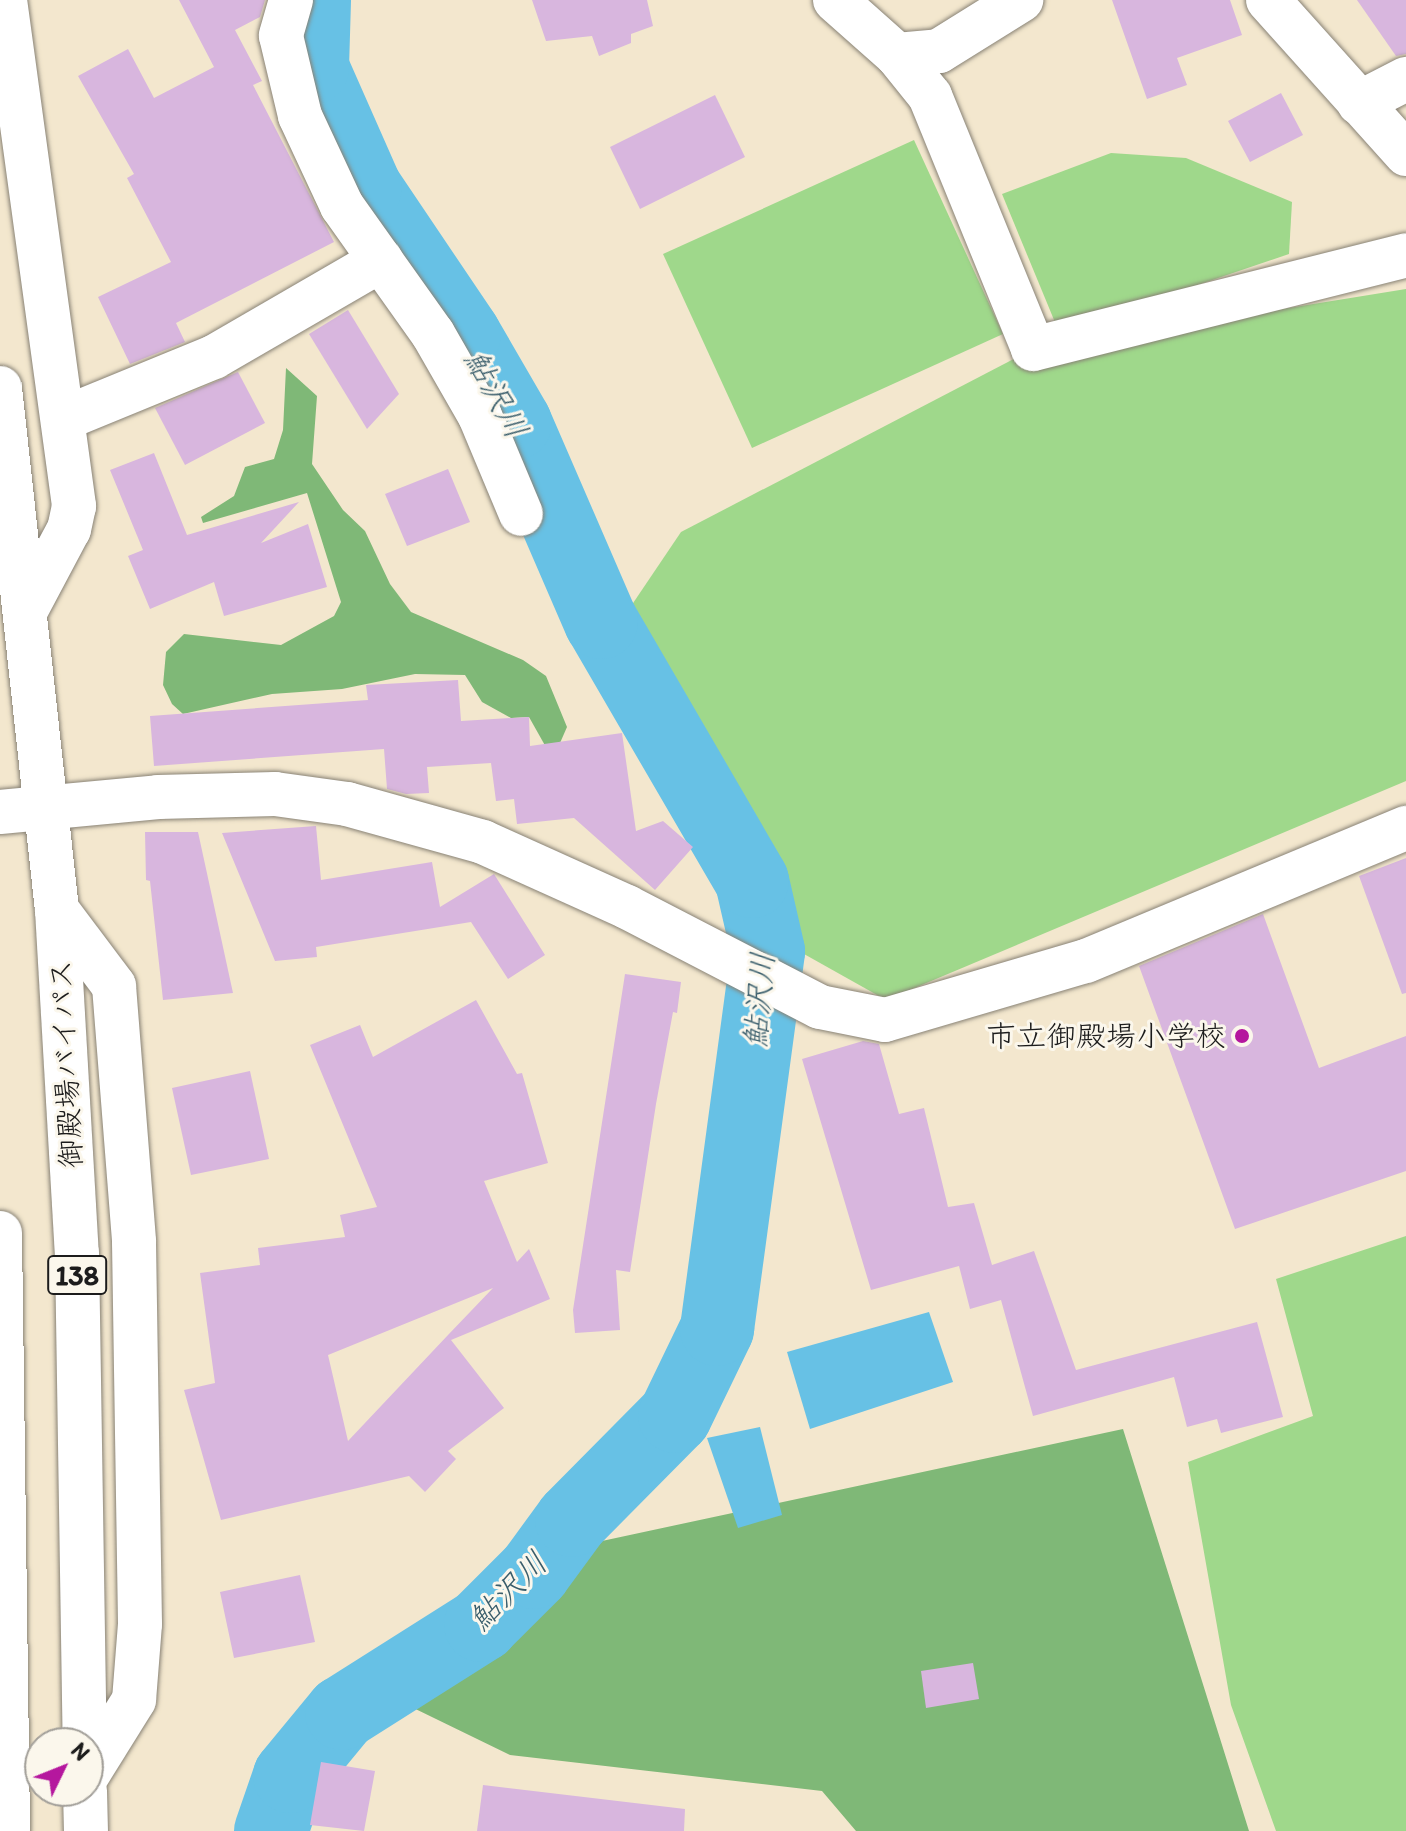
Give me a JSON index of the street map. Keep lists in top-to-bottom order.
{
  "streets": {
    "main road": ["御殿場バイパス", "138"]
  },
  "water": ["鮎沢川"],
  "places": ["市立御殿場小学校"],
  "north": "top right"
}
